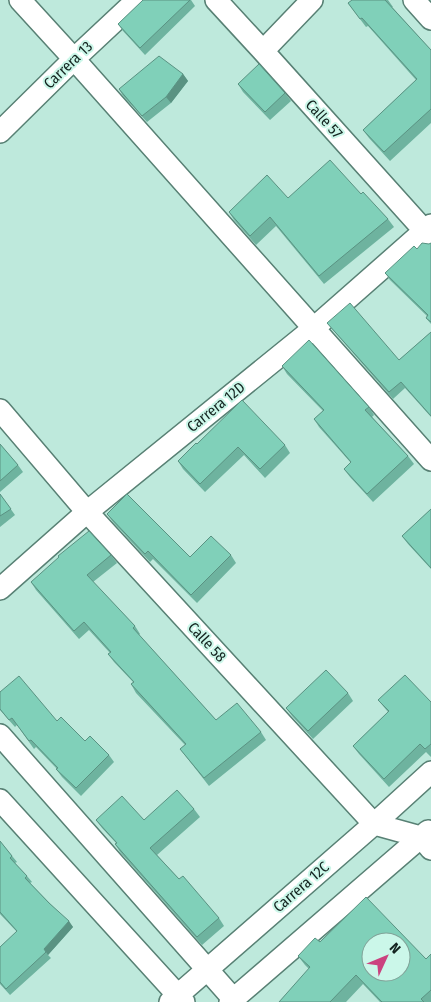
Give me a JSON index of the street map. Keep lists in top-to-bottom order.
{
  "streets": {
    "street": [
      "Carrera 13",
      "Calle 57",
      "Carrera 12D",
      "Calle 58",
      "Carrera 12C"
    ]
  },
  "crossings": [
    ["Calle 57", "Carrera 12D"],
    ["Carrera 12D", "Calle 58"],
    ["Calle 58", "Carrera 12C"]
  ],
  "north": "top right"
}
